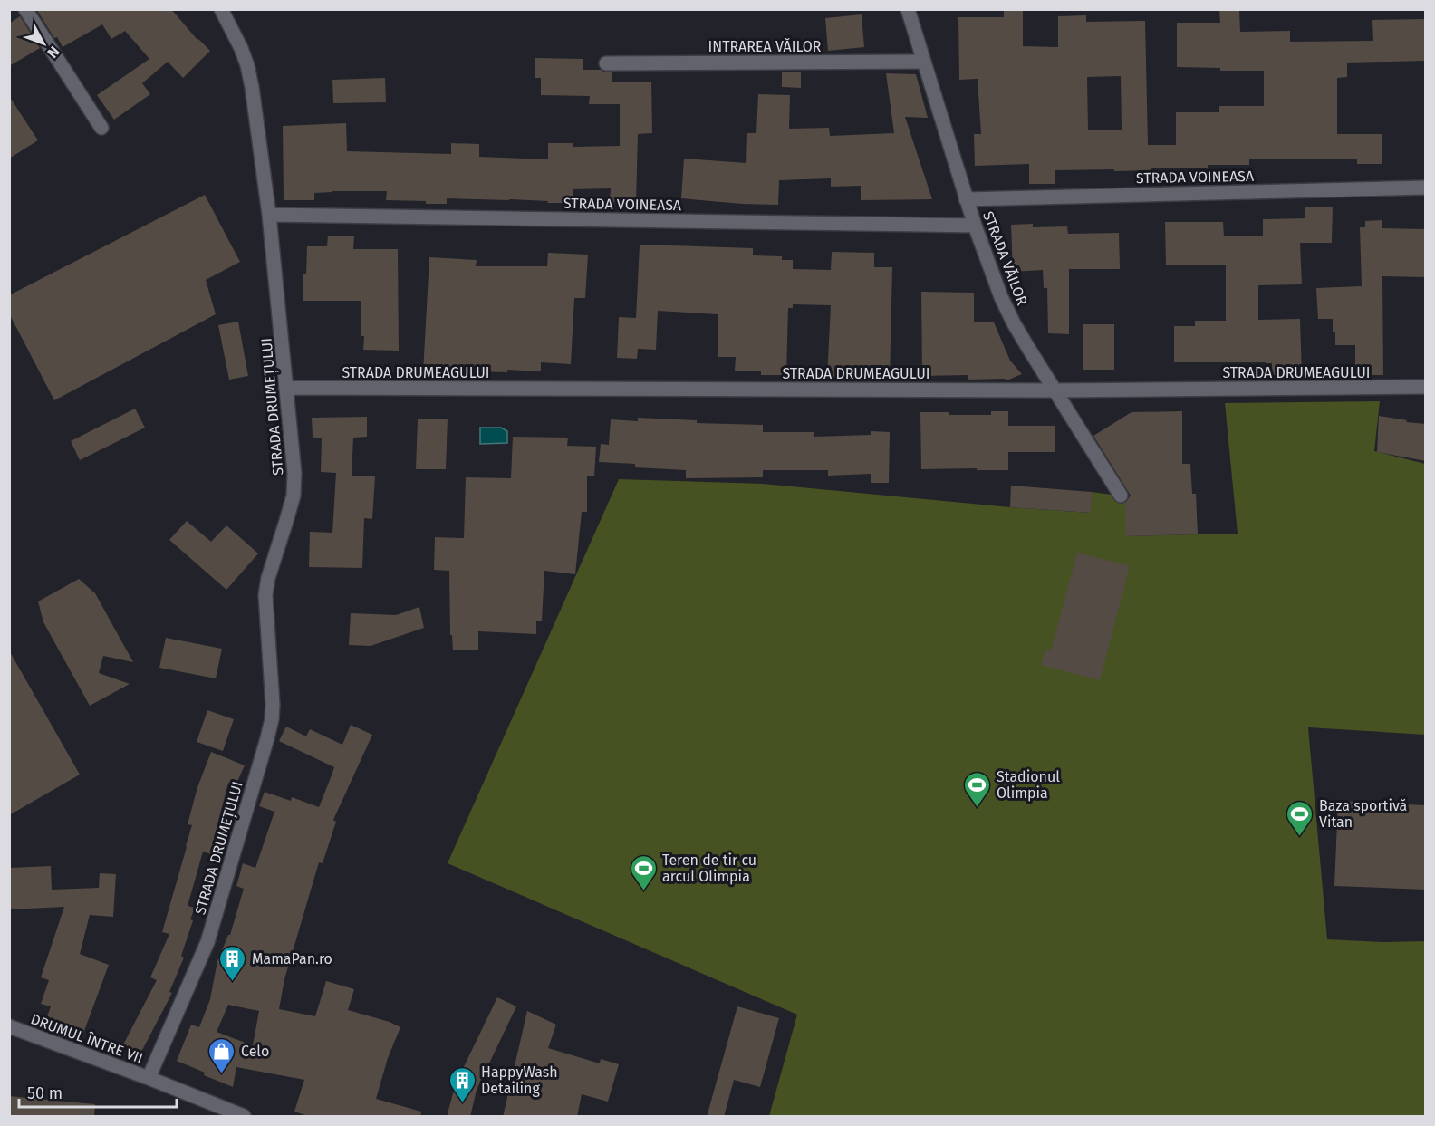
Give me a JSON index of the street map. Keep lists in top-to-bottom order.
{
  "streets": {
    "street": [
      "INTRAREA VĂILOR",
      "STRADA VOINEASA",
      "STRADA VĂILOR",
      "STRADA DRUMEAGULUI",
      "STRADA DRUMEȚULUI",
      "DRUMUL ÎNTRE VII"
    ]
  },
  "crossings": [
    ["INTRAREA VĂILOR", "STRADA VĂILOR"],
    ["STRADA VOINEASA", "STRADA VĂILOR"],
    ["STRADA VOINEASA", "STRADA DRUMEȚULUI"],
    ["STRADA VĂILOR", "STRADA DRUMEAGULUI"],
    ["STRADA DRUMEAGULUI", "STRADA DRUMEȚULUI"],
    ["STRADA DRUMEȚULUI", "DRUMUL ÎNTRE VII"]
  ],
  "places": {
    "sports": ["Stadionul Olimpia", "Baza sportivă Vitan", "Teren de tir cu arcul Olimpia"],
    "building": ["MamaPan.ro", "HappyWash Detailing"],
    "shop": ["Celo"]
  },
  "scale_bar": "50 m",
  "north": "bottom right"
}
